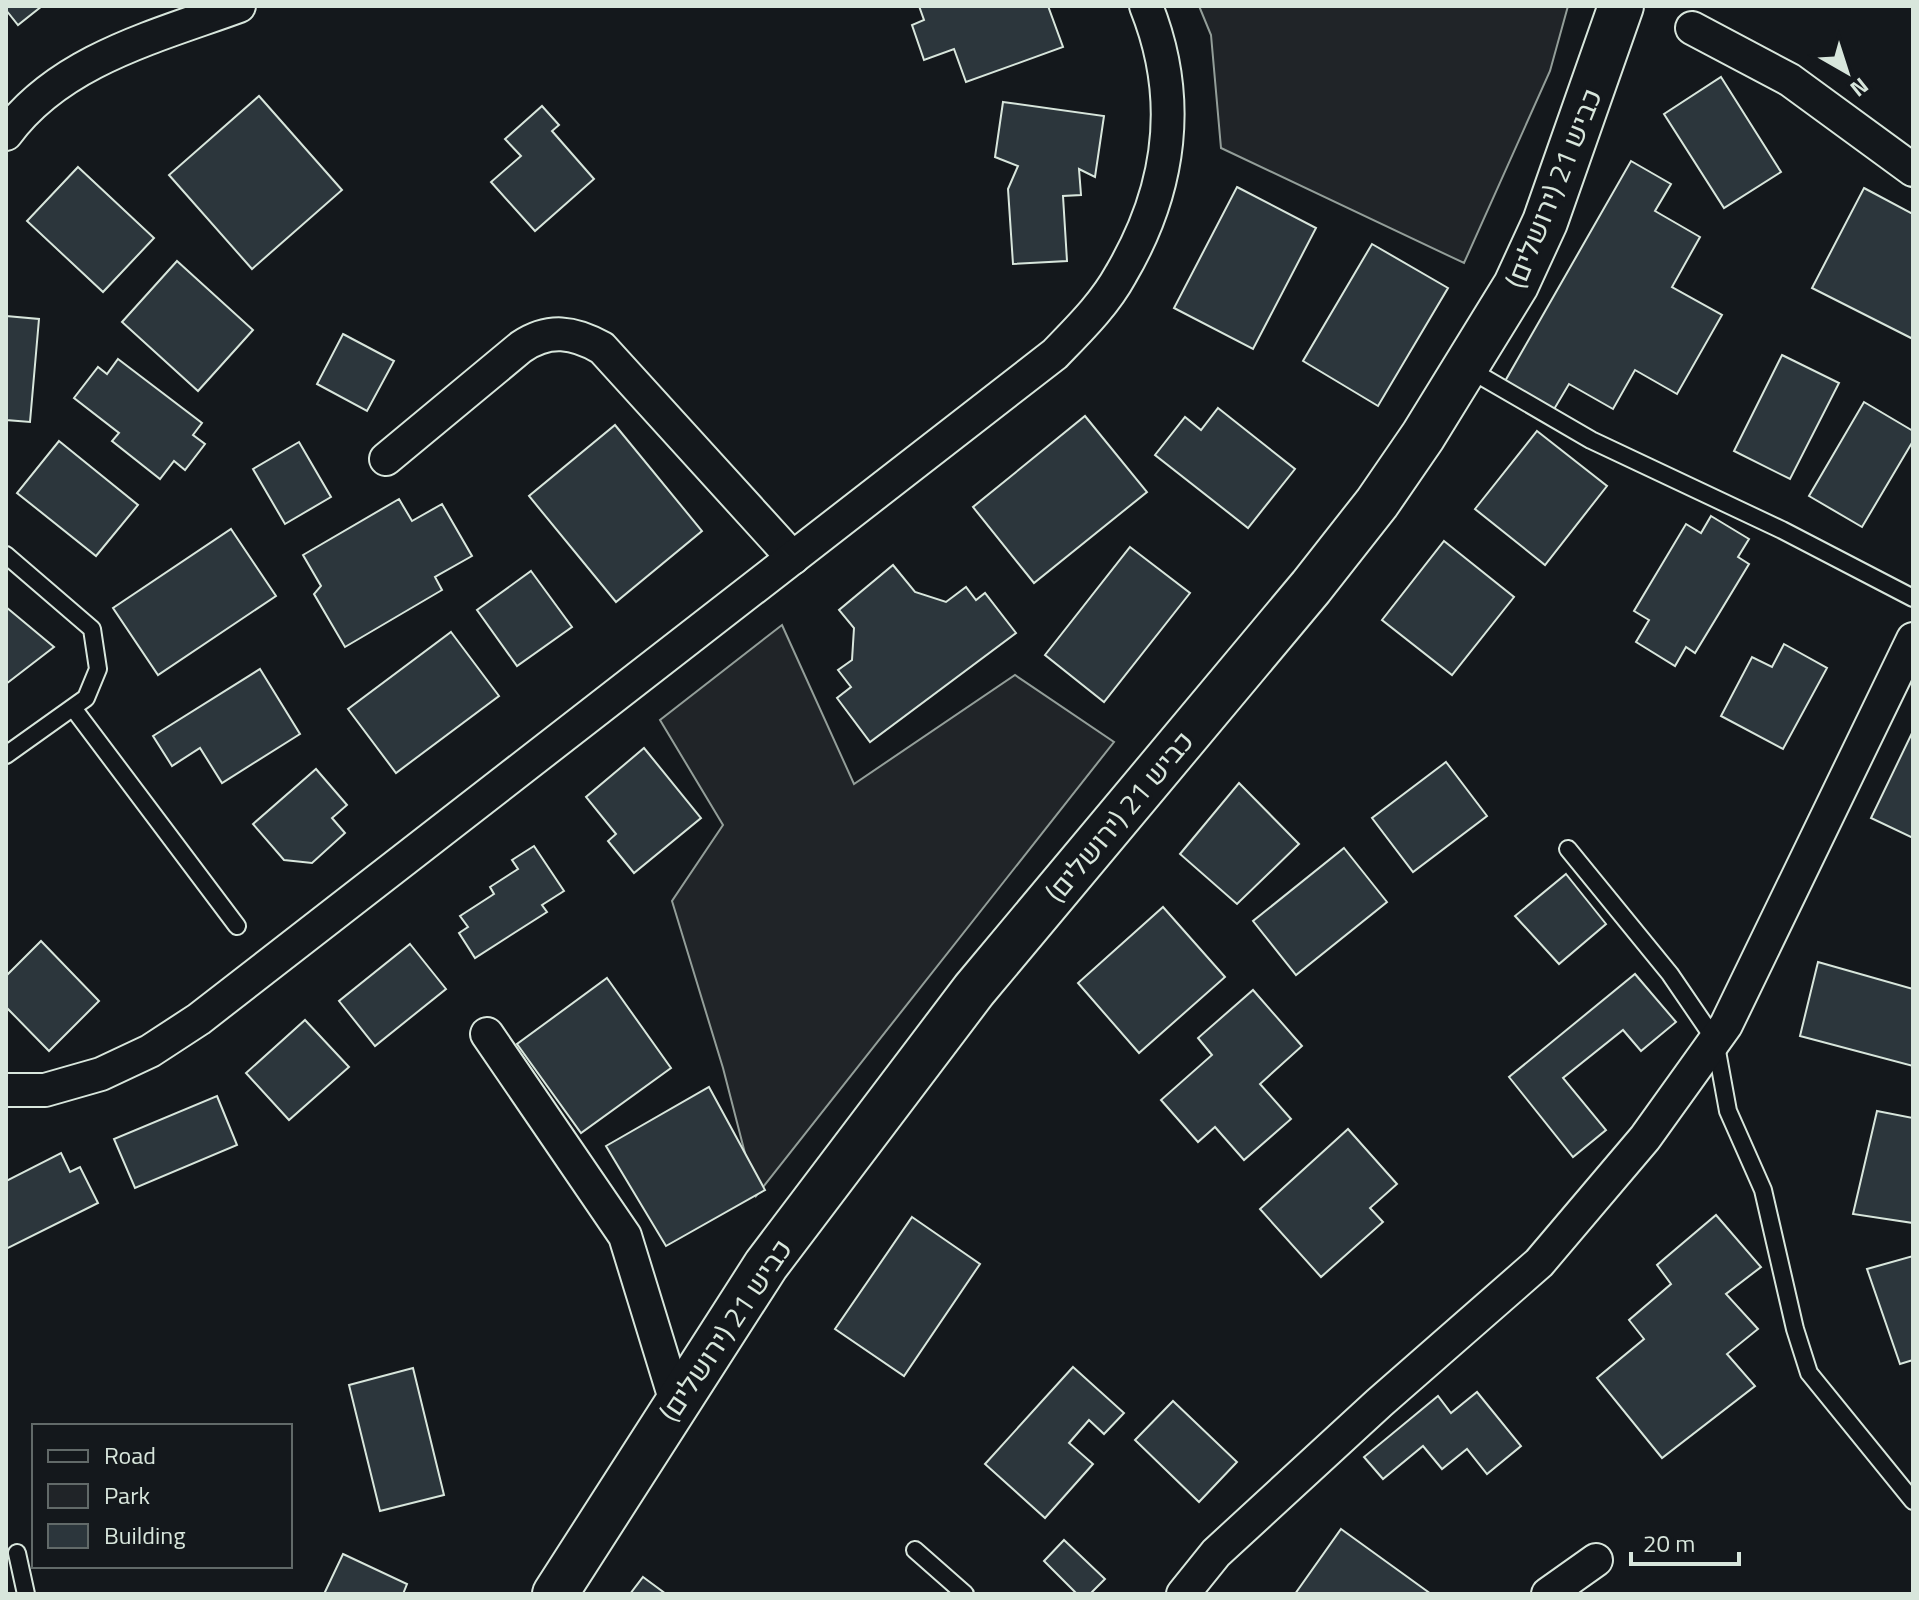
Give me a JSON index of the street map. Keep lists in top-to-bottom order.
{
  "streets": {
    "main road": ["כביש 21 (ירושלים)"]
  },
  "legend": ["Road", "Park", "Building"],
  "scale_bar": "20 m",
  "north": "bottom right"
}
